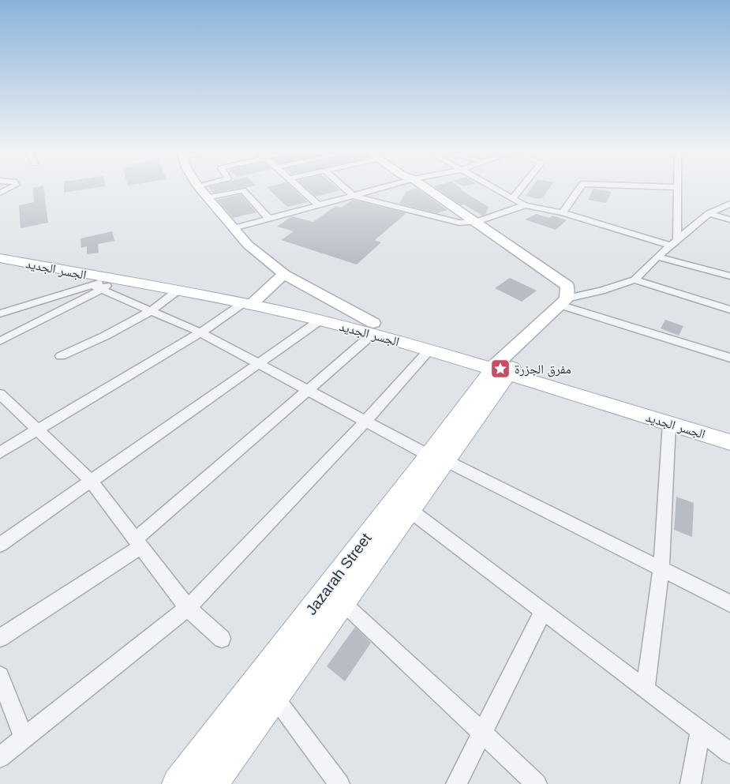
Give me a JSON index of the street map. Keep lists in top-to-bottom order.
{
  "streets": {
    "main road": ["الجسر الجديد", "Jazarah Street"]
  },
  "crossings": [
    ["الجسر الجديد", "Jazarah Street"]
  ],
  "places": {
    "place": ["مفرق الجزرة"]
  }
}
